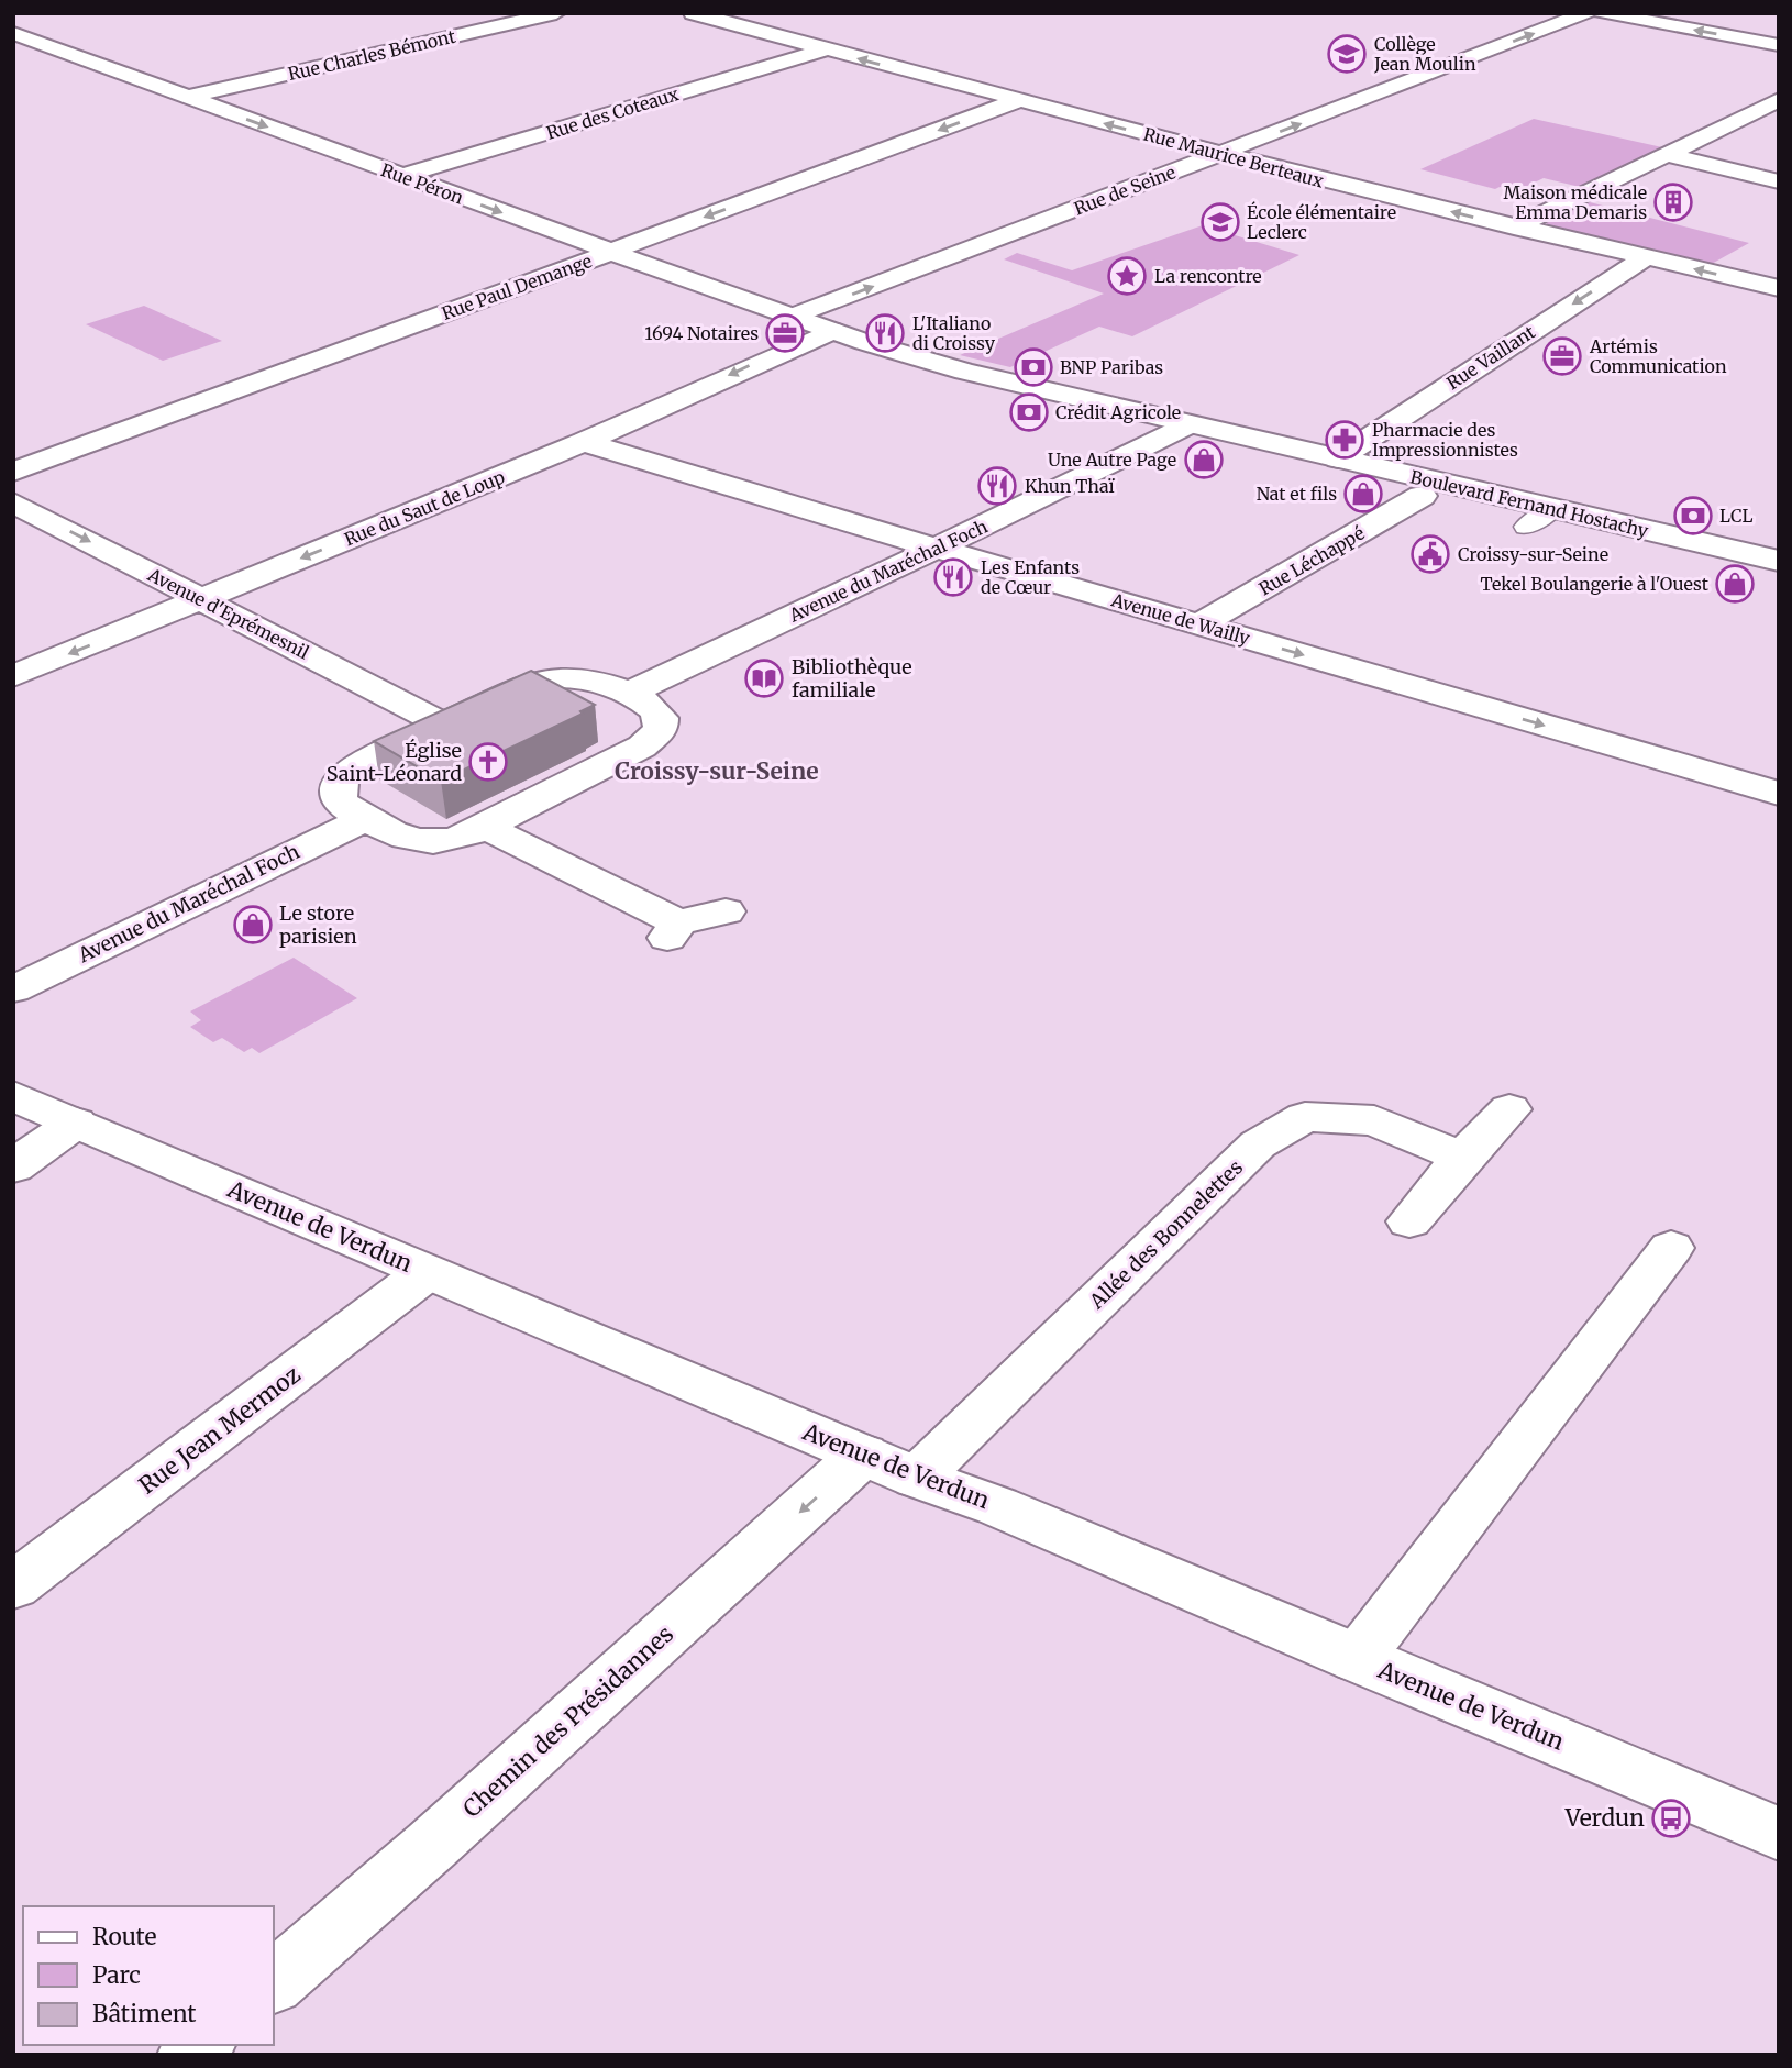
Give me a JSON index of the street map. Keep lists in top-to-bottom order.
{
  "streets": {
    "street": [
      "Rue Charles Bémont",
      "Rue des Coteaux",
      "Rue Maurice Berteaux",
      "Rue Péron",
      "Rue de Seine",
      "Rue Paul Demange",
      "Rue Vaillant",
      "Boulevard Fernand Hostachy",
      "Rue du Saut de Loup",
      "Rue Léchappé",
      "Avenue du Maréchal Foch",
      "Avenue d'Eprémesnil",
      "Avenue de Wailly",
      "Avenue de Verdun",
      "Allée des Bonnelettes",
      "Rue Jean Mermoz",
      "Chemin des Présidannes"
    ]
  },
  "crossings": [
    ["Rue Charles Bémont", "Rue Péron"],
    ["Rue des Coteaux", "Rue Maurice Berteaux"],
    ["Rue des Coteaux", "Rue Péron"],
    ["Rue Maurice Berteaux", "Rue de Seine"],
    ["Rue Maurice Berteaux", "Rue Paul Demange"],
    ["Rue Maurice Berteaux", "Rue Vaillant"],
    ["Rue Péron", "Rue de Seine"],
    ["Rue Péron", "Rue Paul Demange"],
    ["Rue Péron", "Boulevard Fernand Hostachy"],
    ["Rue Péron", "Rue du Saut de Loup"],
    ["Rue Vaillant", "Boulevard Fernand Hostachy"],
    ["Boulevard Fernand Hostachy", "Rue du Saut de Loup"],
    ["Boulevard Fernand Hostachy", "Avenue du Maréchal Foch"],
    ["Rue du Saut de Loup", "Avenue d'Eprémesnil"],
    ["Rue du Saut de Loup", "Avenue de Wailly"],
    ["Rue Léchappé", "Avenue de Wailly"],
    ["Avenue du Maréchal Foch", "Avenue de Wailly"],
    ["Avenue de Verdun", "Allée des Bonnelettes"],
    ["Avenue de Verdun", "Rue Jean Mermoz"],
    ["Avenue de Verdun", "Chemin des Présidannes"]
  ],
  "one_way": [
    "Rue Maurice Berteaux",
    "Rue Péron",
    "Rue de Seine",
    "Rue Paul Demange",
    "Rue du Saut de Loup",
    "Avenue d'Eprémesnil",
    "Avenue de Wailly",
    "Chemin des Présidannes"
  ],
  "districts": ["Croissy-sur-Seine"],
  "places": {
    "school or university": ["Collège Jean Moulin", "École élémentaire Leclerc"],
    "building": ["Maison médicale Emma Demaris"],
    "place": ["La rencontre"],
    "office": ["1694 Notaires", "Artémis Communication"],
    "restaurant": ["L'Italiano di Croissy", "Khun Thaï", "Les Enfants de Cœur"],
    "bank": ["BNP Paribas", "Crédit Agricole", "LCL"],
    "pharmacy": ["Pharmacie des Impressionnistes"],
    "shop": [
      "Une Autre Page",
      "Nat et fils",
      "Tekel Boulangerie à l'Ouest",
      "Le store parisien"
    ],
    "public building": ["Croissy-sur-Seine"],
    "library": ["Bibliothèque familiale"],
    "church": ["Église Saint-Léonard"],
    "bus stop": ["Verdun"]
  },
  "legend": ["Route", "Parc", "Bâtiment"]
}
